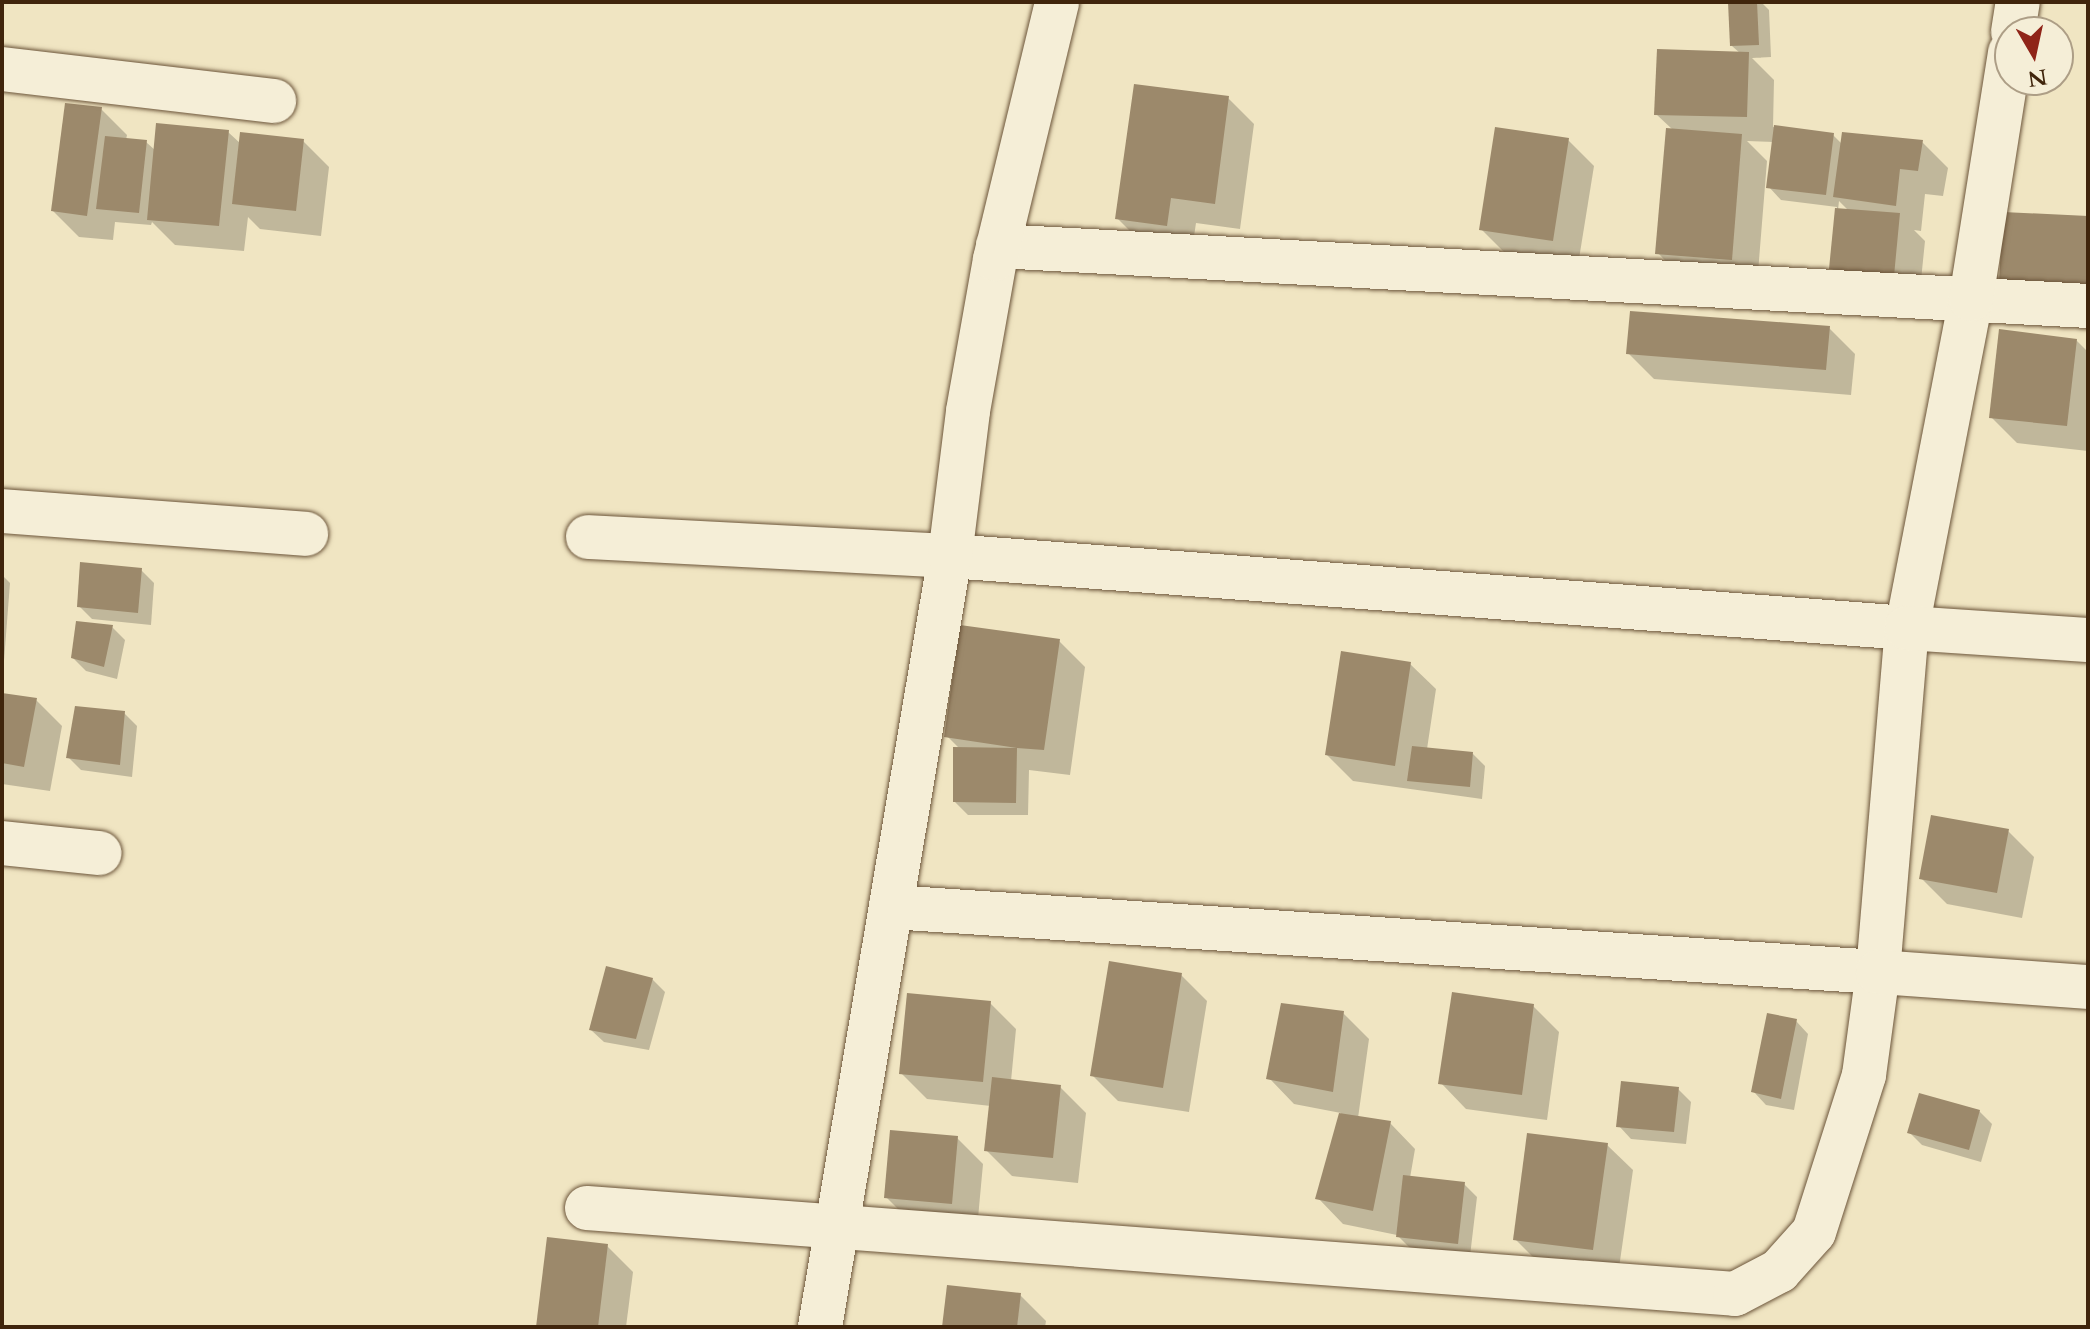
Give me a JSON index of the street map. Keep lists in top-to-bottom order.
{
  "north": "bottom"
}
